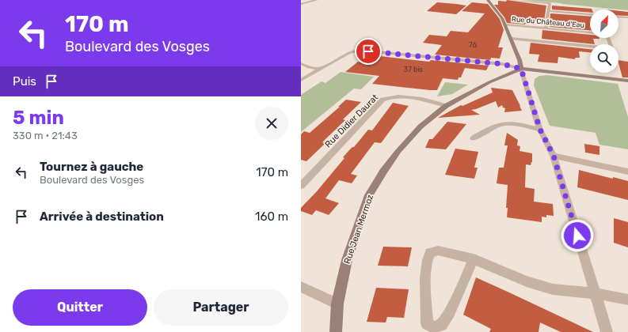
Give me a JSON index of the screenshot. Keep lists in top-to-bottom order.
{
  "streets": {
    "main road": ["Rue Jean Mermoz"],
    "street": ["Rue du Château d'Eau", "Rue Didier Daurat"]
  },
  "crossings": [
    ["Rue Didier Daurat", "Rue Jean Mermoz"]
  ],
  "house_numbers": ["76", "37 bis"],
  "north": "top right",
  "page": {
    "turn": ["170 m", "Boulevard des Vosges"],
    "then": "Puis",
    "heading": ["5 min", "330 m · 21:43"],
    "list": [
      {
        "name": "Tournez à gauche",
        "note": "Boulevard des Vosges",
        "value": "170 m"
      },
      {
        "name": "Arrivée à destination",
        "value": "160 m"
      }
    ],
    "buttons": ["Quitter", "Partager"]
  }
}
